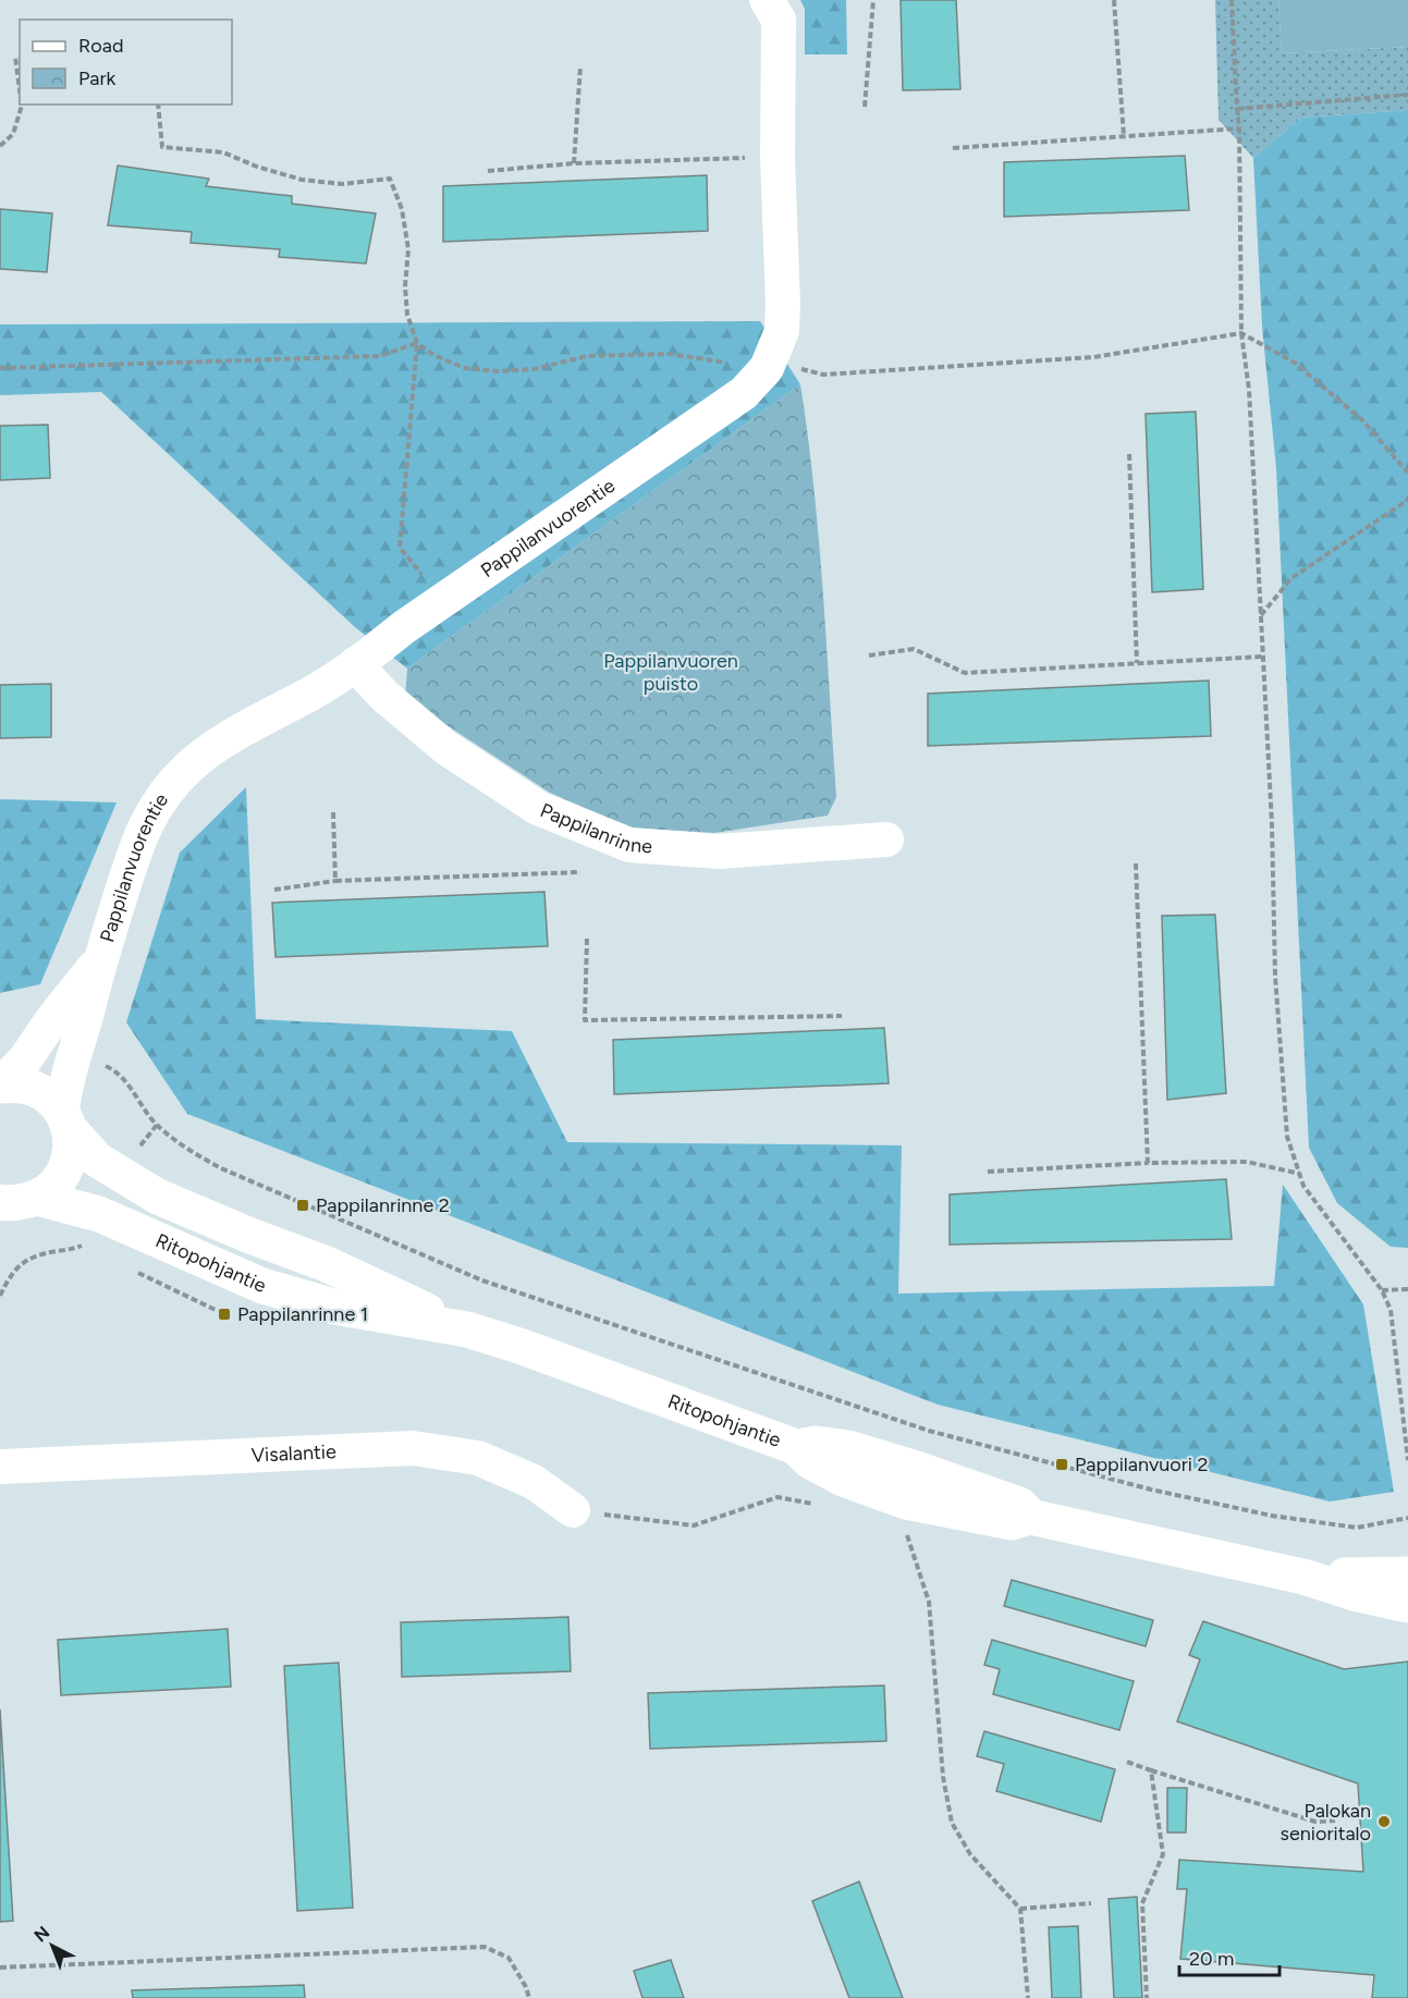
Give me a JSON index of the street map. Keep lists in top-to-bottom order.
{
  "streets": {
    "main road": ["Ritopohjantie"],
    "street": ["Pappilanvuorentie", "Pappilanrinne", "Visalantie"]
  },
  "crossings": [
    ["Pappilanvuorentie", "Pappilanrinne"],
    ["Pappilanvuorentie", "Ritopohjantie"]
  ],
  "parks": ["Pappilanvuoren puisto"],
  "places": {
    "transit": ["Pappilanrinne 2", "Pappilanrinne 1", "Pappilanvuori 2"],
    "other": ["Palokan senioritalo"]
  },
  "legend": ["Road", "Park"],
  "scale_bar": "20 m",
  "north": "top left"
}
